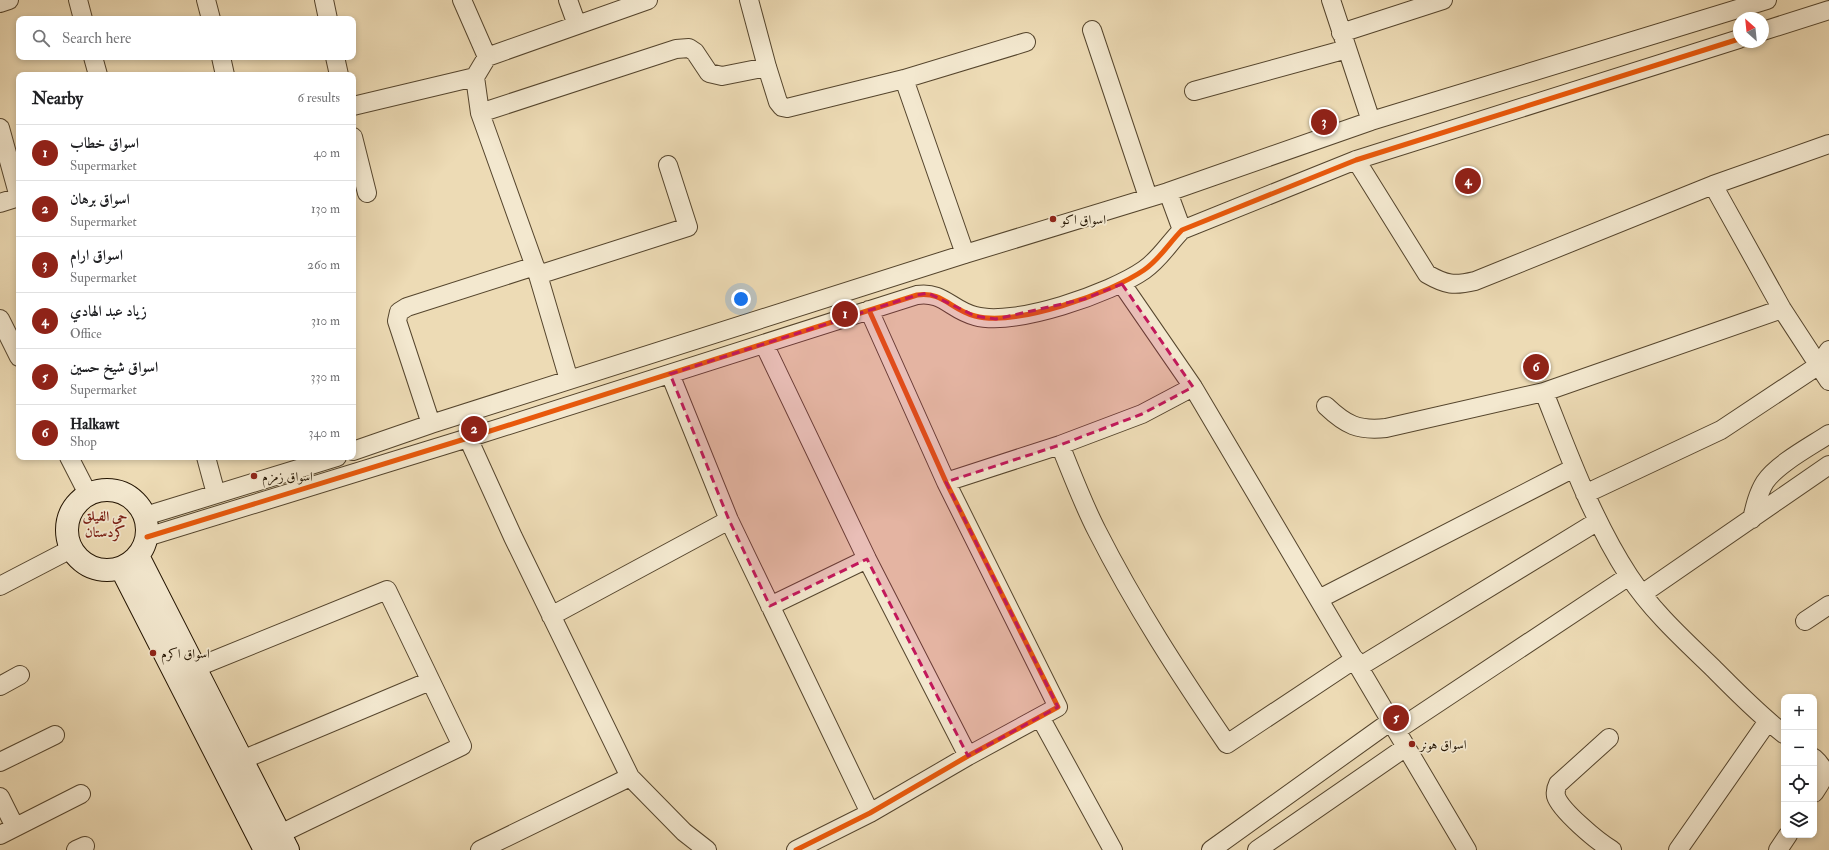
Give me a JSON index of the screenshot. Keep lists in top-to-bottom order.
{
  "districts": ["حي الفيلق كردستان"],
  "places": [
    "اسواق اكو",
    "اسواق زمزم",
    "اسواق اكرم",
    "اسواق هونر"
  ],
  "north": "top left",
  "page": {
    "search": "Search here",
    "heading": ["Nearby", "6 results"],
    "pins": [
      "3",
      "4",
      "1",
      "6",
      "2",
      "5"
    ],
    "list": [
      {
        "mark": "1",
        "name": "اسواق خطاب",
        "note": "Supermarket",
        "value": "40 m"
      },
      {
        "mark": "2",
        "name": "اسواق برهان",
        "note": "Supermarket",
        "value": "130 m"
      },
      {
        "mark": "3",
        "name": "اسواق ارام",
        "note": "Supermarket",
        "value": "260 m"
      },
      {
        "mark": "4",
        "name": "زياد عبد الهادي",
        "note": "Office",
        "value": "310 m"
      },
      {
        "mark": "5",
        "name": "اسواق شيخ حسين",
        "note": "Supermarket",
        "value": "330 m"
      },
      {
        "mark": "6",
        "name": "Halkawt",
        "note": "Shop",
        "value": "340 m"
      }
    ],
    "map_buttons": ["+", "−"]
  }
}
